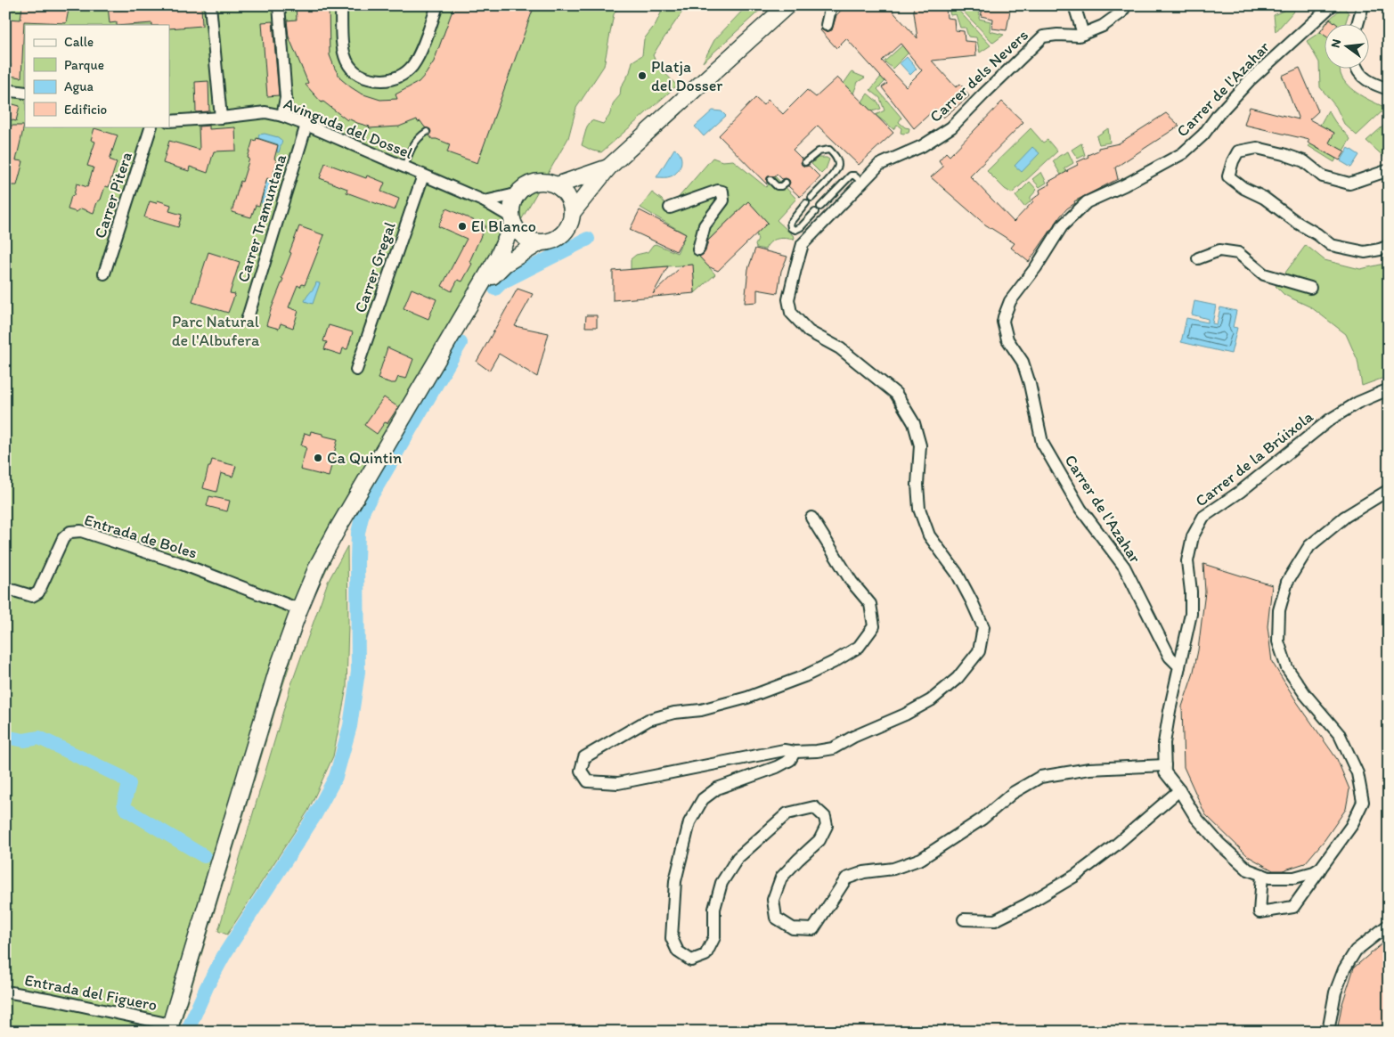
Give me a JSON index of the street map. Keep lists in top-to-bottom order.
{
  "streets": {
    "street": [
      "Carrer dels Nevers",
      "Carrer de l'Azahar",
      "Avinguda del Dossel",
      "Carrer Pitera",
      "Carrer Tramuntana",
      "Carrer Gregal",
      "Carrer de la Brúixola",
      "Entrada de Boles",
      "Entrada del Figuero"
    ]
  },
  "crossings": [
    ["Carrer de l'Azahar", "Carrer de la Brúixola"],
    ["Avinguda del Dossel", "Carrer Tramuntana"],
    ["Avinguda del Dossel", "Carrer Gregal"]
  ],
  "parks": ["Parc Natural de l'Albufera"],
  "places": ["Platja del Dosser", "El Blanco", "Ca Quintin"],
  "legend": [
    "Calle",
    "Parque",
    "Agua",
    "Edificio"
  ],
  "north": "left"
}
